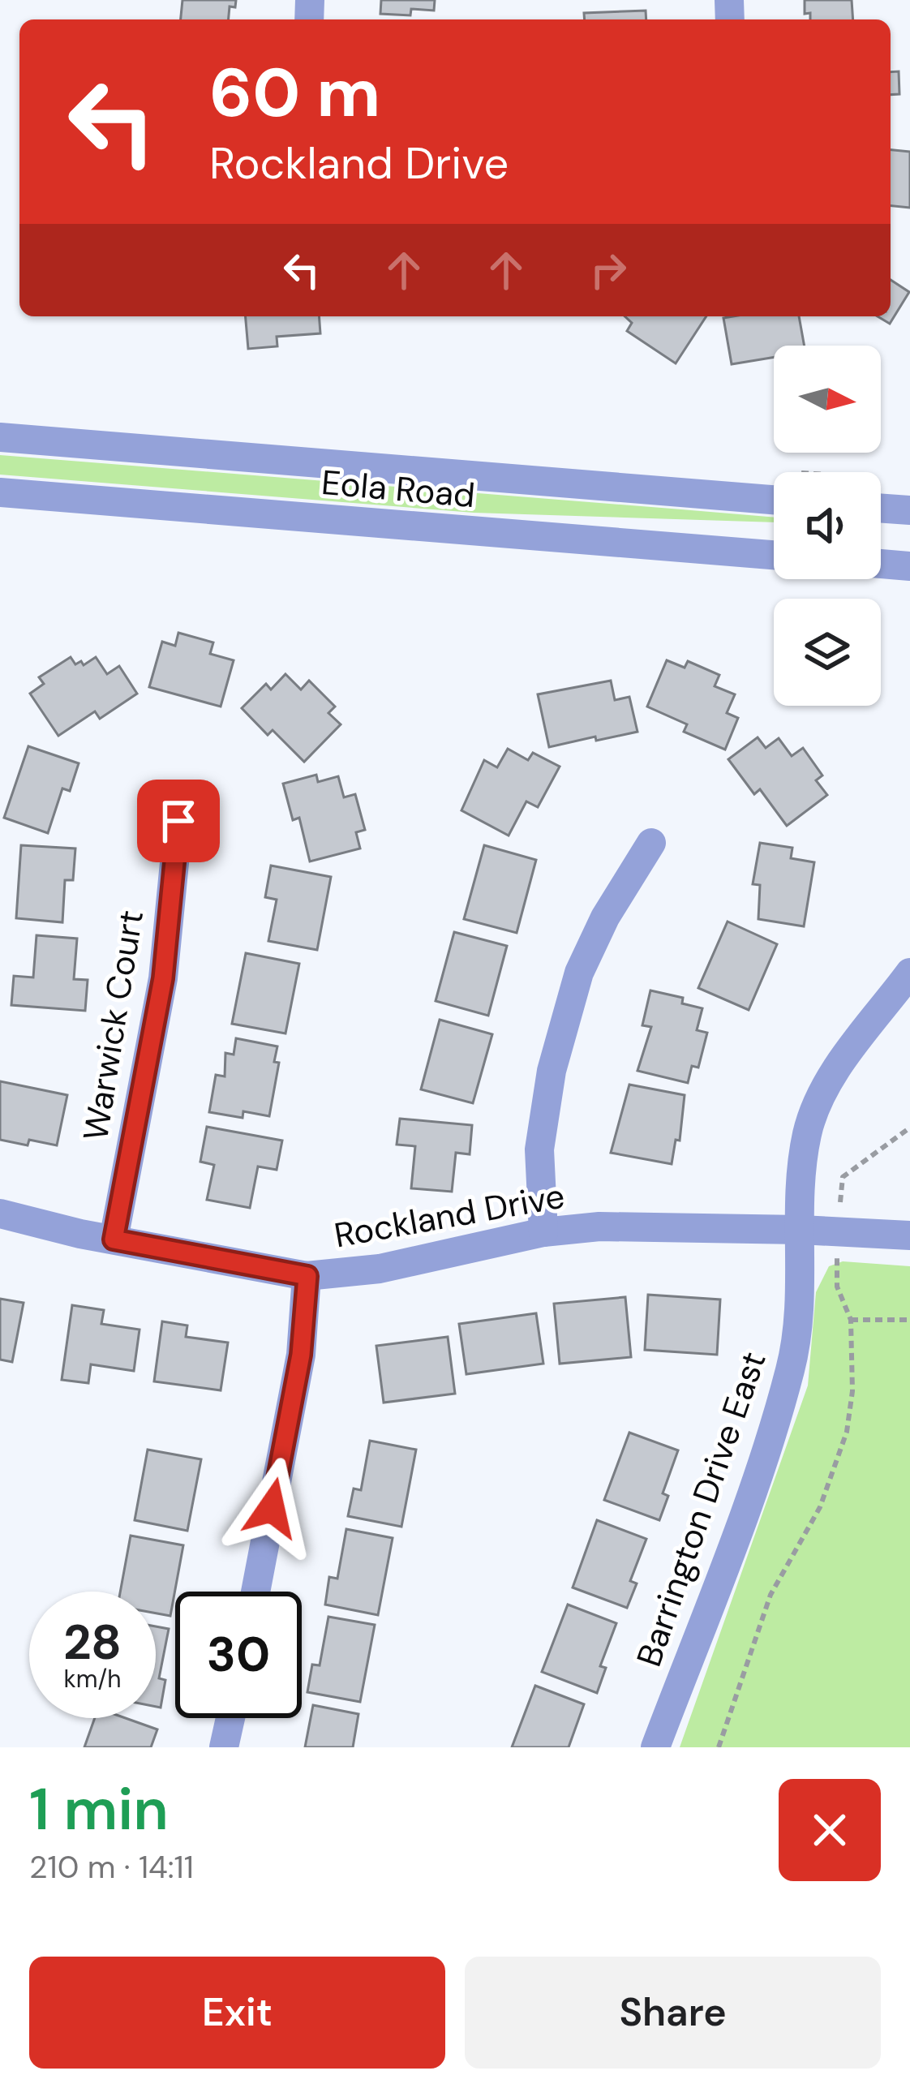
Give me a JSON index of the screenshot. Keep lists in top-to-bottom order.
{
  "streets": {
    "street": [
      "Eola Road",
      "Warwick Court",
      "Rockland Drive",
      "Barrington Drive East"
    ]
  },
  "crossings": [
    ["Warwick Court", "Rockland Drive"],
    ["Rockland Drive", "Barrington Drive East"]
  ],
  "north": "right",
  "page": {
    "turn": ["60 m", "Rockland Drive"],
    "speed": "28 km/h",
    "limit": "30",
    "heading": ["1 min", "210 m · 14:11"],
    "buttons": ["Exit", "Share"]
  }
}
